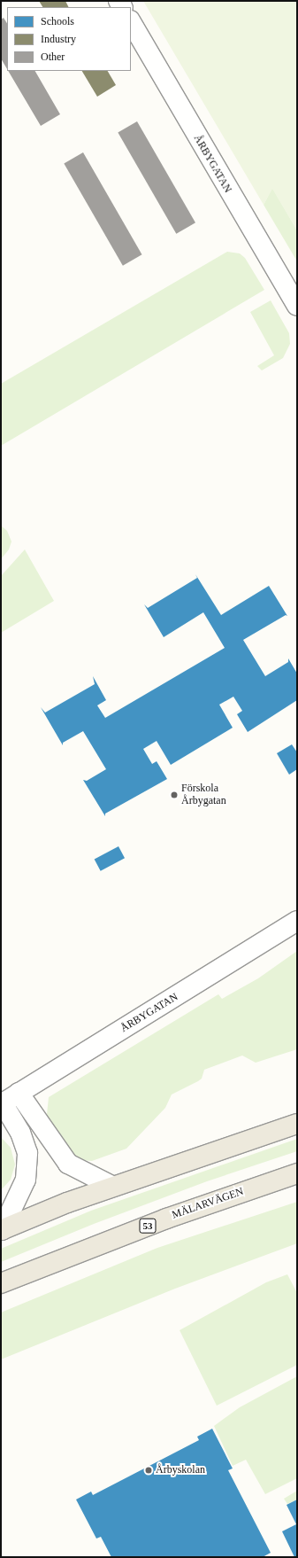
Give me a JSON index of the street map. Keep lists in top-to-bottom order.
{
  "streets": {
    "main road": ["MÄLARVÄGEN", "53"],
    "street": ["ÅRBYGATAN"]
  },
  "places": ["Förskola Årbygatan", "Årbyskolan"],
  "legend": ["Schools", "Industry", "Other"]
}
